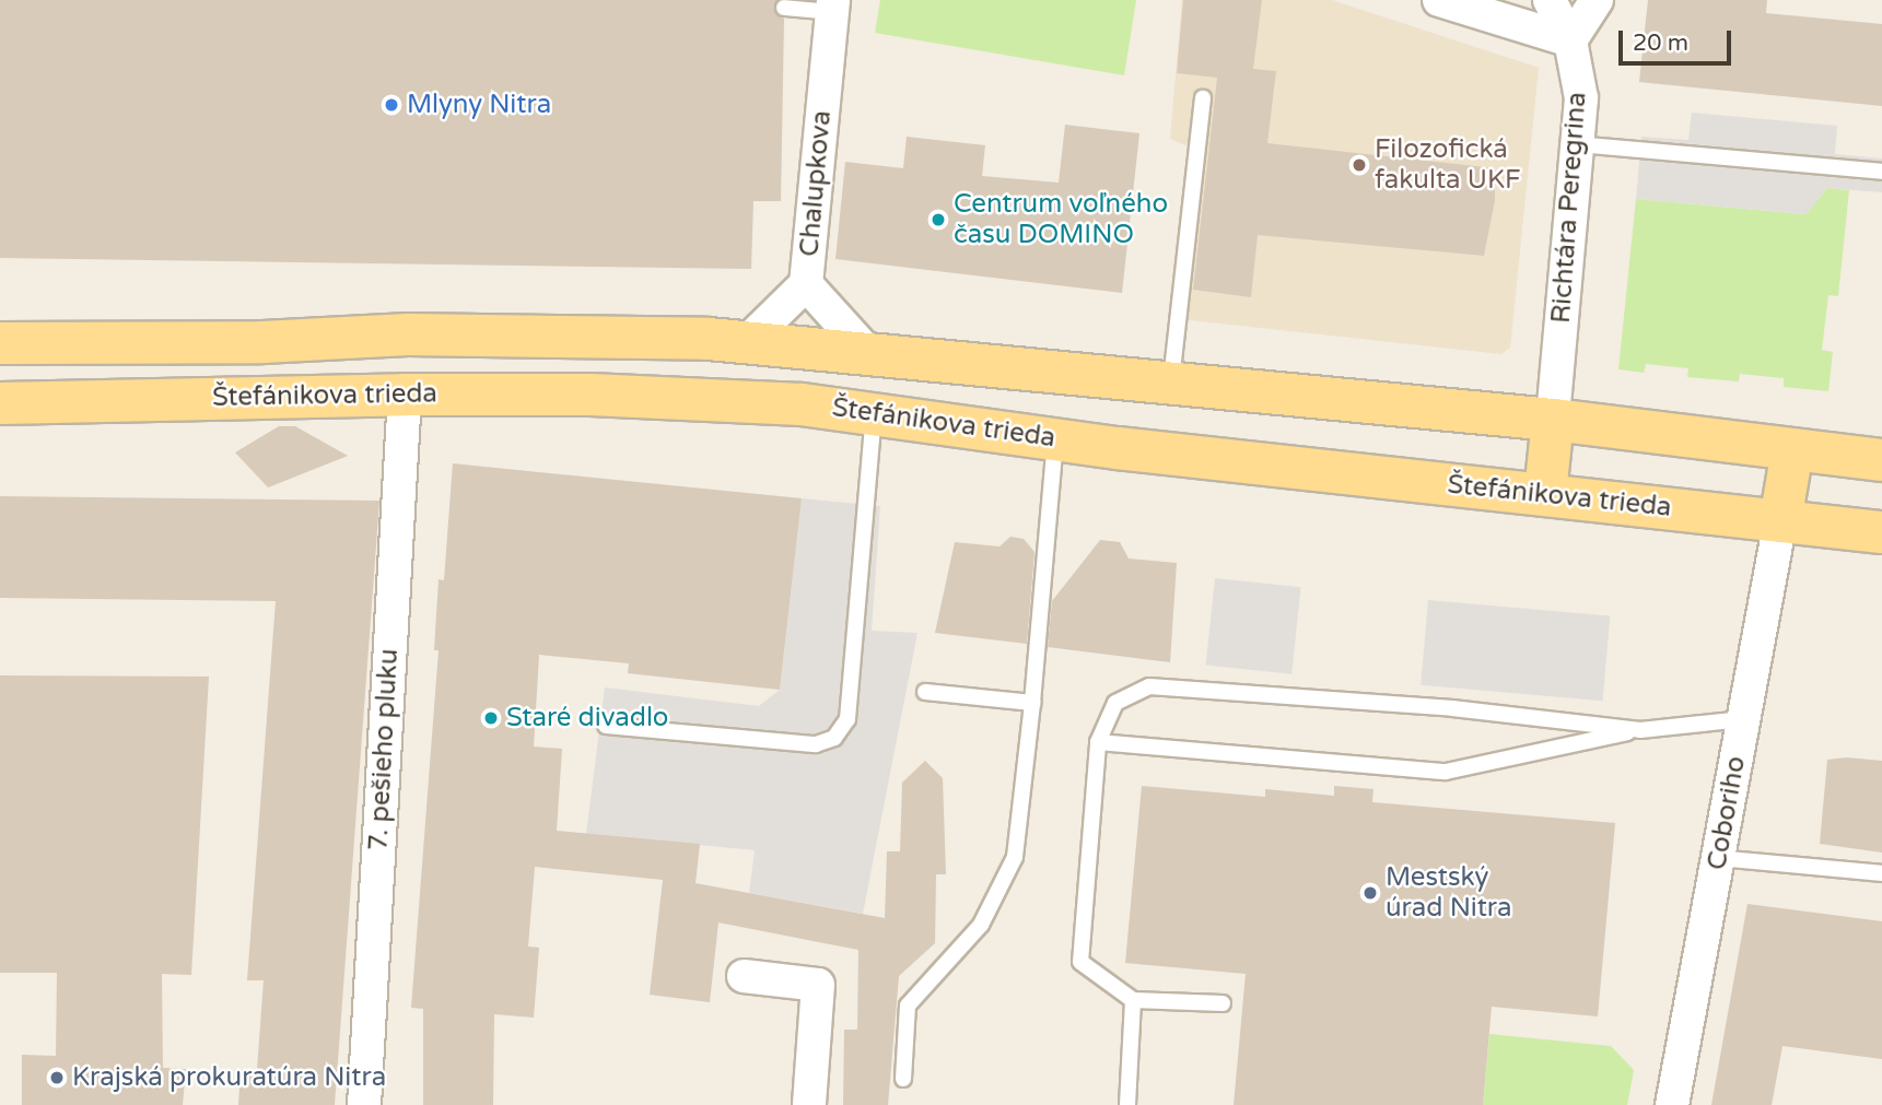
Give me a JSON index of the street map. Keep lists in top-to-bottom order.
{
  "streets": {
    "main road": ["Štefánikova trieda"],
    "street": [
      "Chalupkova",
      "Richtára Peregrina",
      "7. pešieho pluku",
      "Coboriho"
    ]
  },
  "crossings": [
    ["Chalupkova", "Štefánikova trieda"],
    ["Richtára Peregrina", "Štefánikova trieda"],
    ["Štefánikova trieda", "7. pešieho pluku"],
    ["Štefánikova trieda", "Coboriho"]
  ],
  "places": [
    "Mlyny Nitra",
    "Filozofická fakulta UKF",
    "Centrum voľného času DOMINO",
    "Staré divadlo",
    "Mestský úrad Nitra",
    "Krajská prokuratúra Nitra"
  ],
  "scale_bar": "20 m"
}
